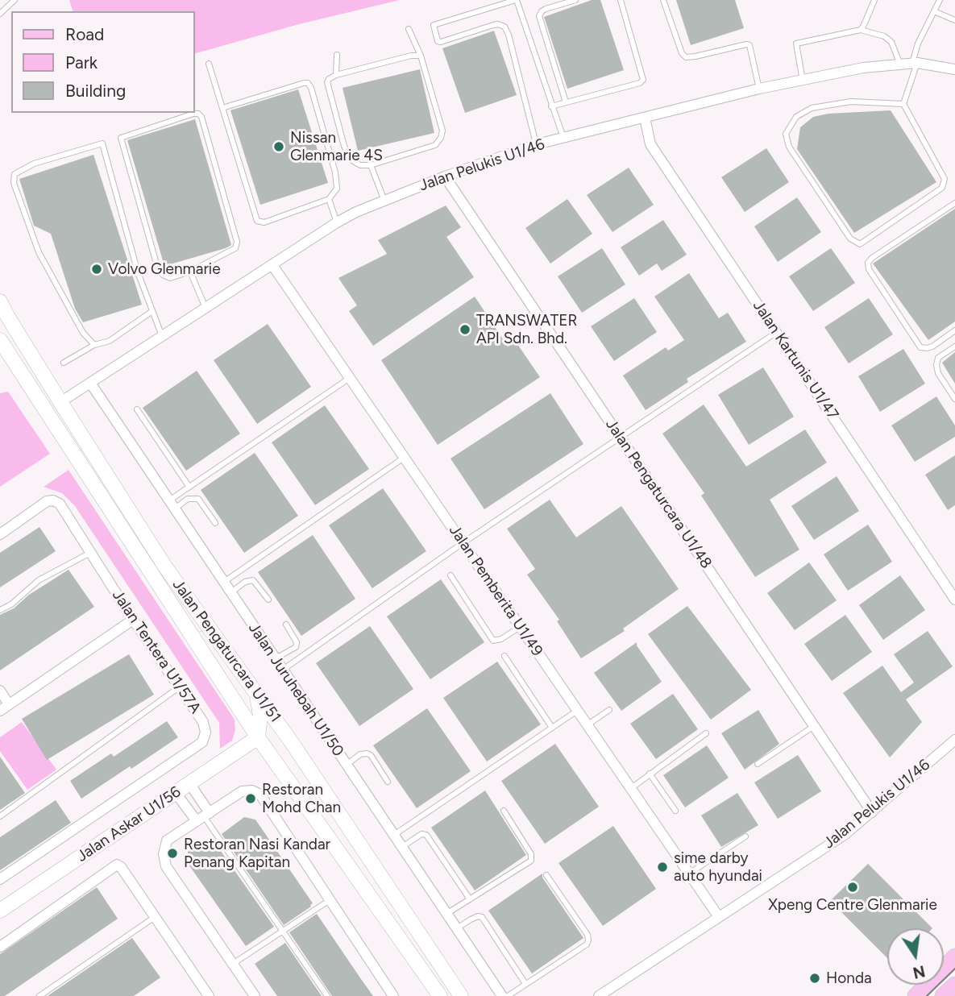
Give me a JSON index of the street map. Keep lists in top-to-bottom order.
{
  "streets": {
    "main road": ["Jalan Pengaturcara U1/51", "Jalan Askar U1/56"],
    "street": [
      "Jalan Pelukis U1/46",
      "Jalan Kartunis U1/47",
      "Jalan Pengaturcara U1/48",
      "Jalan Pemberita U1/49",
      "Jalan Tentera U1/57A",
      "Jalan Juruhebah U1/50"
    ]
  },
  "crossings": [
    ["Jalan Pelukis U1/46", "Jalan Kartunis U1/47"],
    ["Jalan Pelukis U1/46", "Jalan Pengaturcara U1/48"],
    ["Jalan Pelukis U1/46", "Jalan Pemberita U1/49"],
    ["Jalan Pelukis U1/46", "Jalan Pengaturcara U1/51"],
    ["Jalan Pelukis U1/46", "Jalan Juruhebah U1/50"],
    ["Jalan Pengaturcara U1/51", "Jalan Askar U1/56"]
  ],
  "places": [
    "Nissan Glenmarie 4S",
    "Volvo Glenmarie",
    "TRANSWATER API Sdn. Bhd.",
    "Restoran Mohd Chan",
    "Restoran Nasi Kandar Penang Kapitan",
    "sime darby auto hyundai",
    "Xpeng Centre Glenmarie",
    "Honda"
  ],
  "legend": ["Road", "Park", "Building"],
  "north": "bottom"
}
